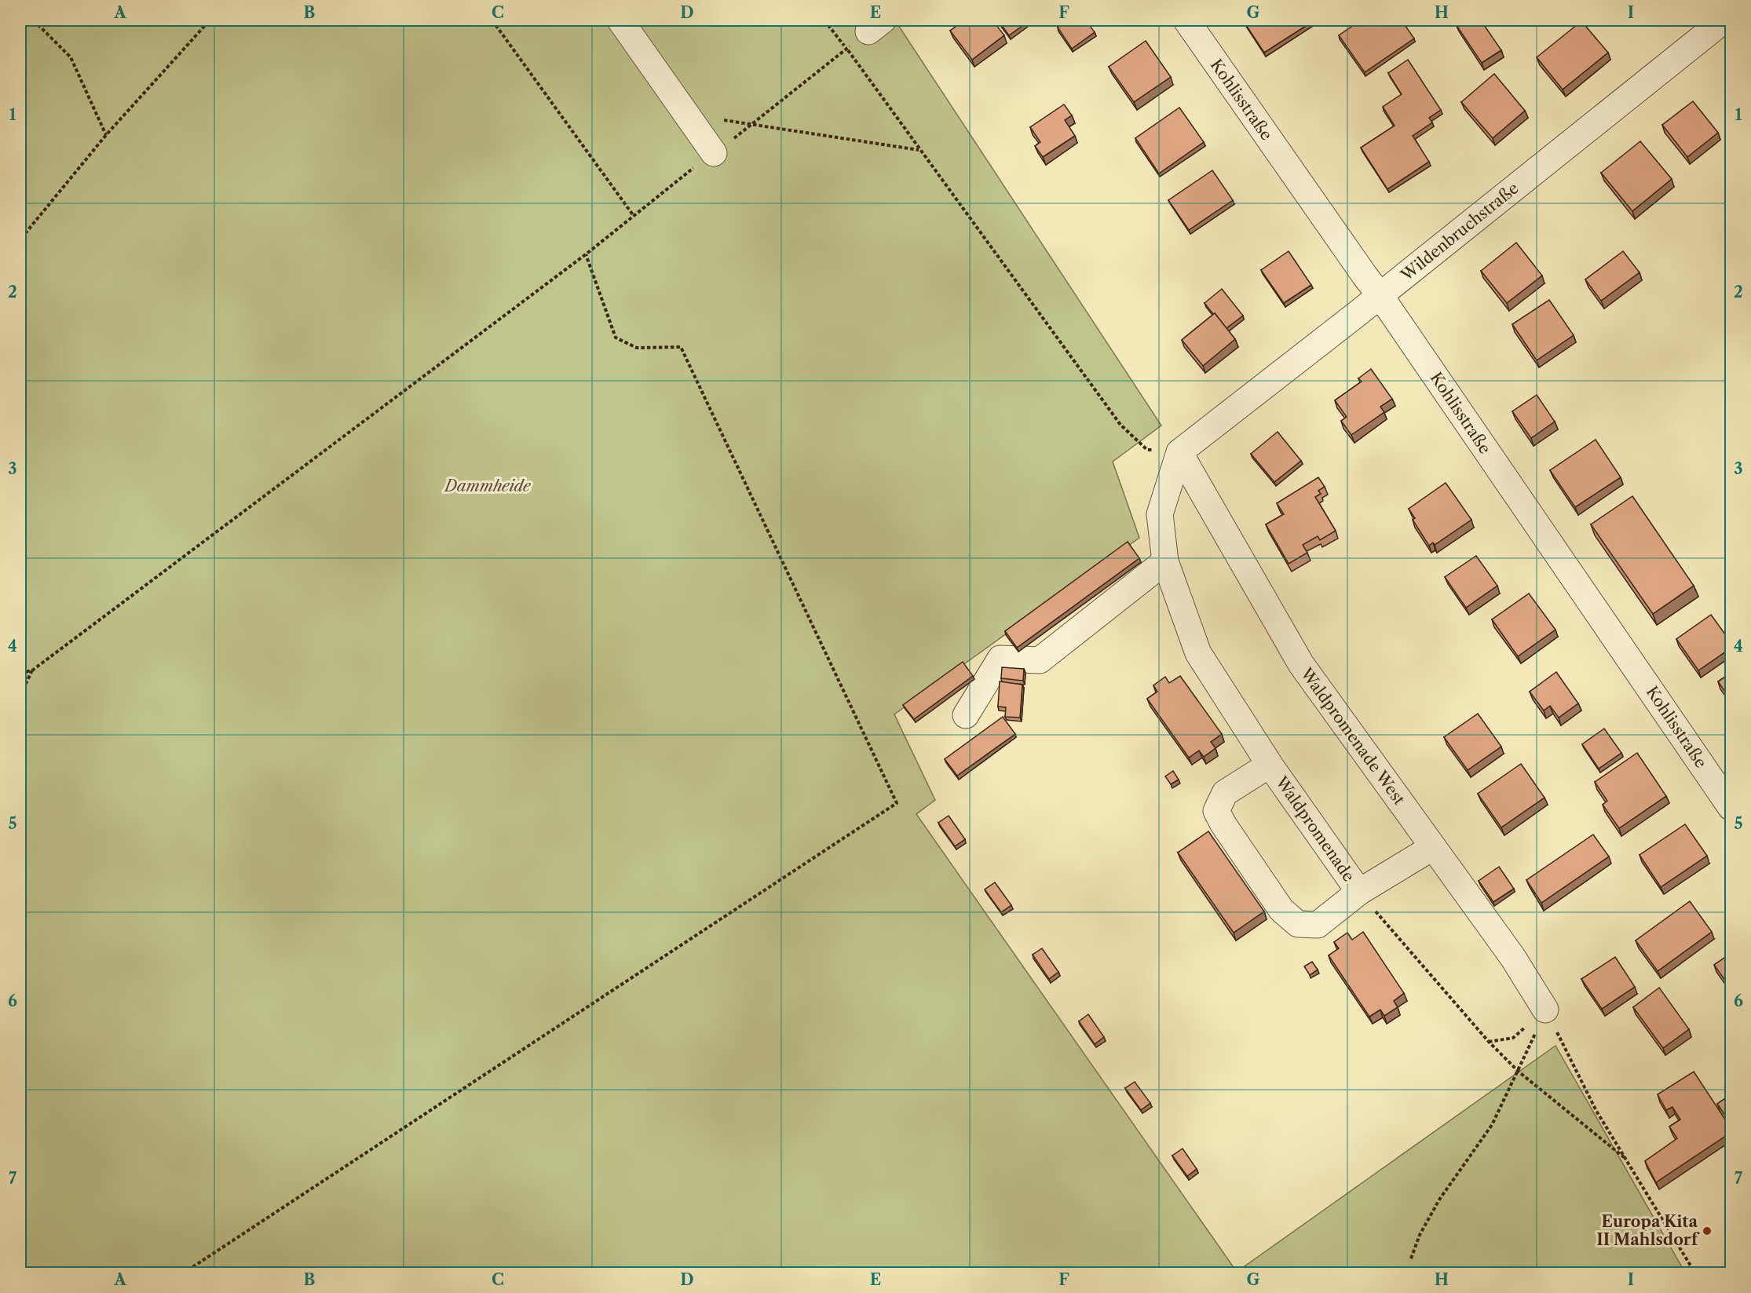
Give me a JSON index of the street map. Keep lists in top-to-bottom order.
{
  "streets": {
    "street": [
      "Kohlisstraße",
      "Wildenbruchstraße",
      "Waldpromenade West",
      "Waldpromenade"
    ]
  },
  "crossings": [
    ["Kohlisstraße", "Wildenbruchstraße"],
    ["Wildenbruchstraße", "Waldpromenade West"],
    ["Wildenbruchstraße", "Waldpromenade"],
    ["Waldpromenade West", "Waldpromenade"]
  ],
  "parks": ["Dammheide"],
  "places": ["Europa Kita II Mahlsdorf"],
  "grid": {
    "columns": [
      "A",
      "B",
      "C",
      "D",
      "E",
      "F",
      "G",
      "H",
      "I"
    ],
    "rows": [
      "1",
      "2",
      "3",
      "4",
      "5",
      "6",
      "7"
    ]
  }
}
